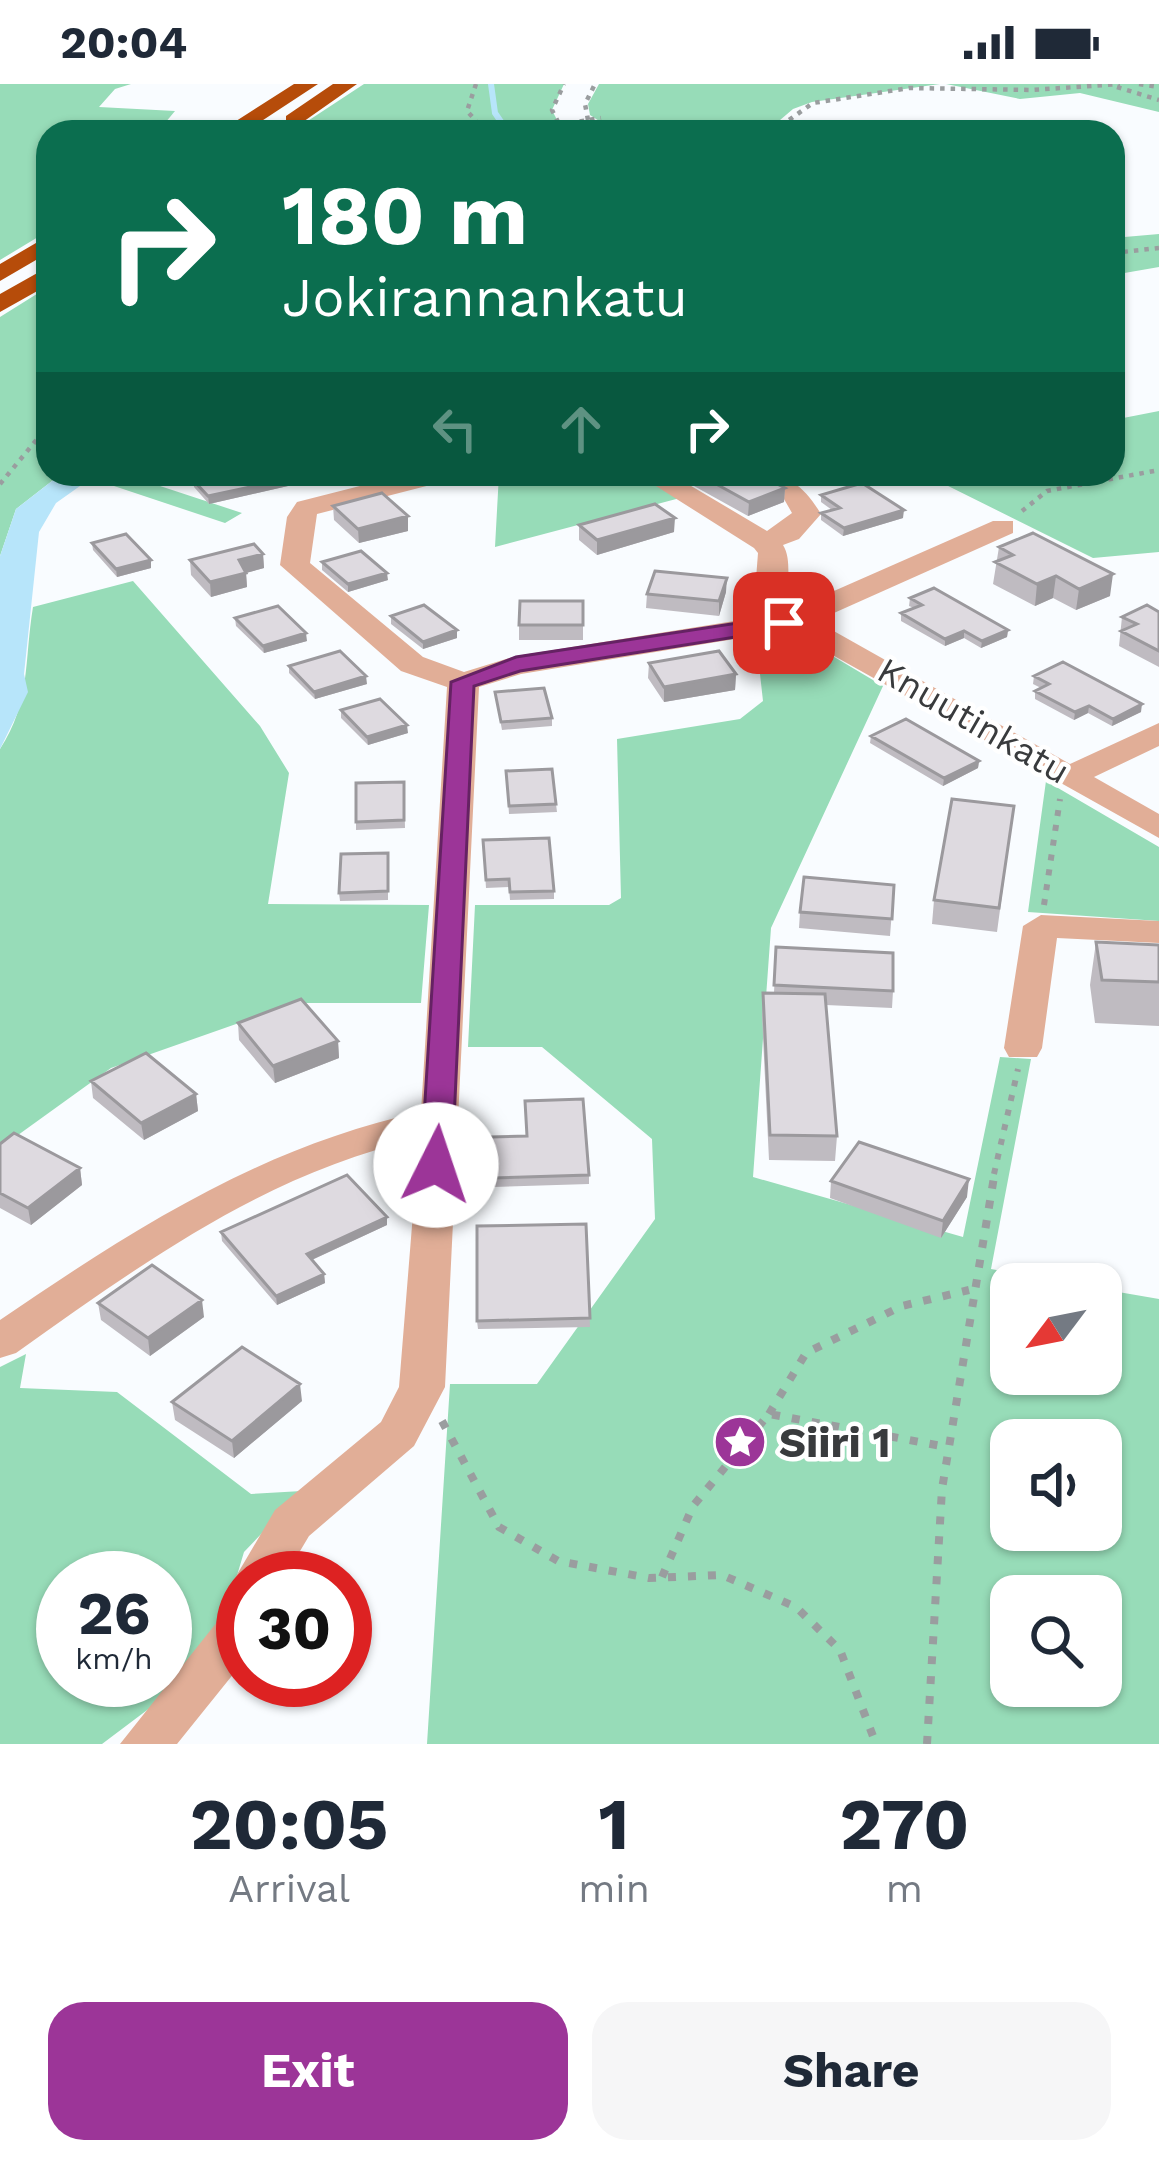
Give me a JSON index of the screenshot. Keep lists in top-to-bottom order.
{
  "streets": {
    "street": ["Knuutinkatu"]
  },
  "places": {
    "place": ["Siiri 1"]
  },
  "north": "bottom left",
  "page": {
    "status": "20:04",
    "turn": ["180 m", "Jokirannankatu"],
    "speed": "26 km/h",
    "limit": "30",
    "eta": [
      "20:05",
      "Arrival",
      "1",
      "min",
      "270",
      "m"
    ],
    "buttons": ["Exit", "Share"]
  }
}
